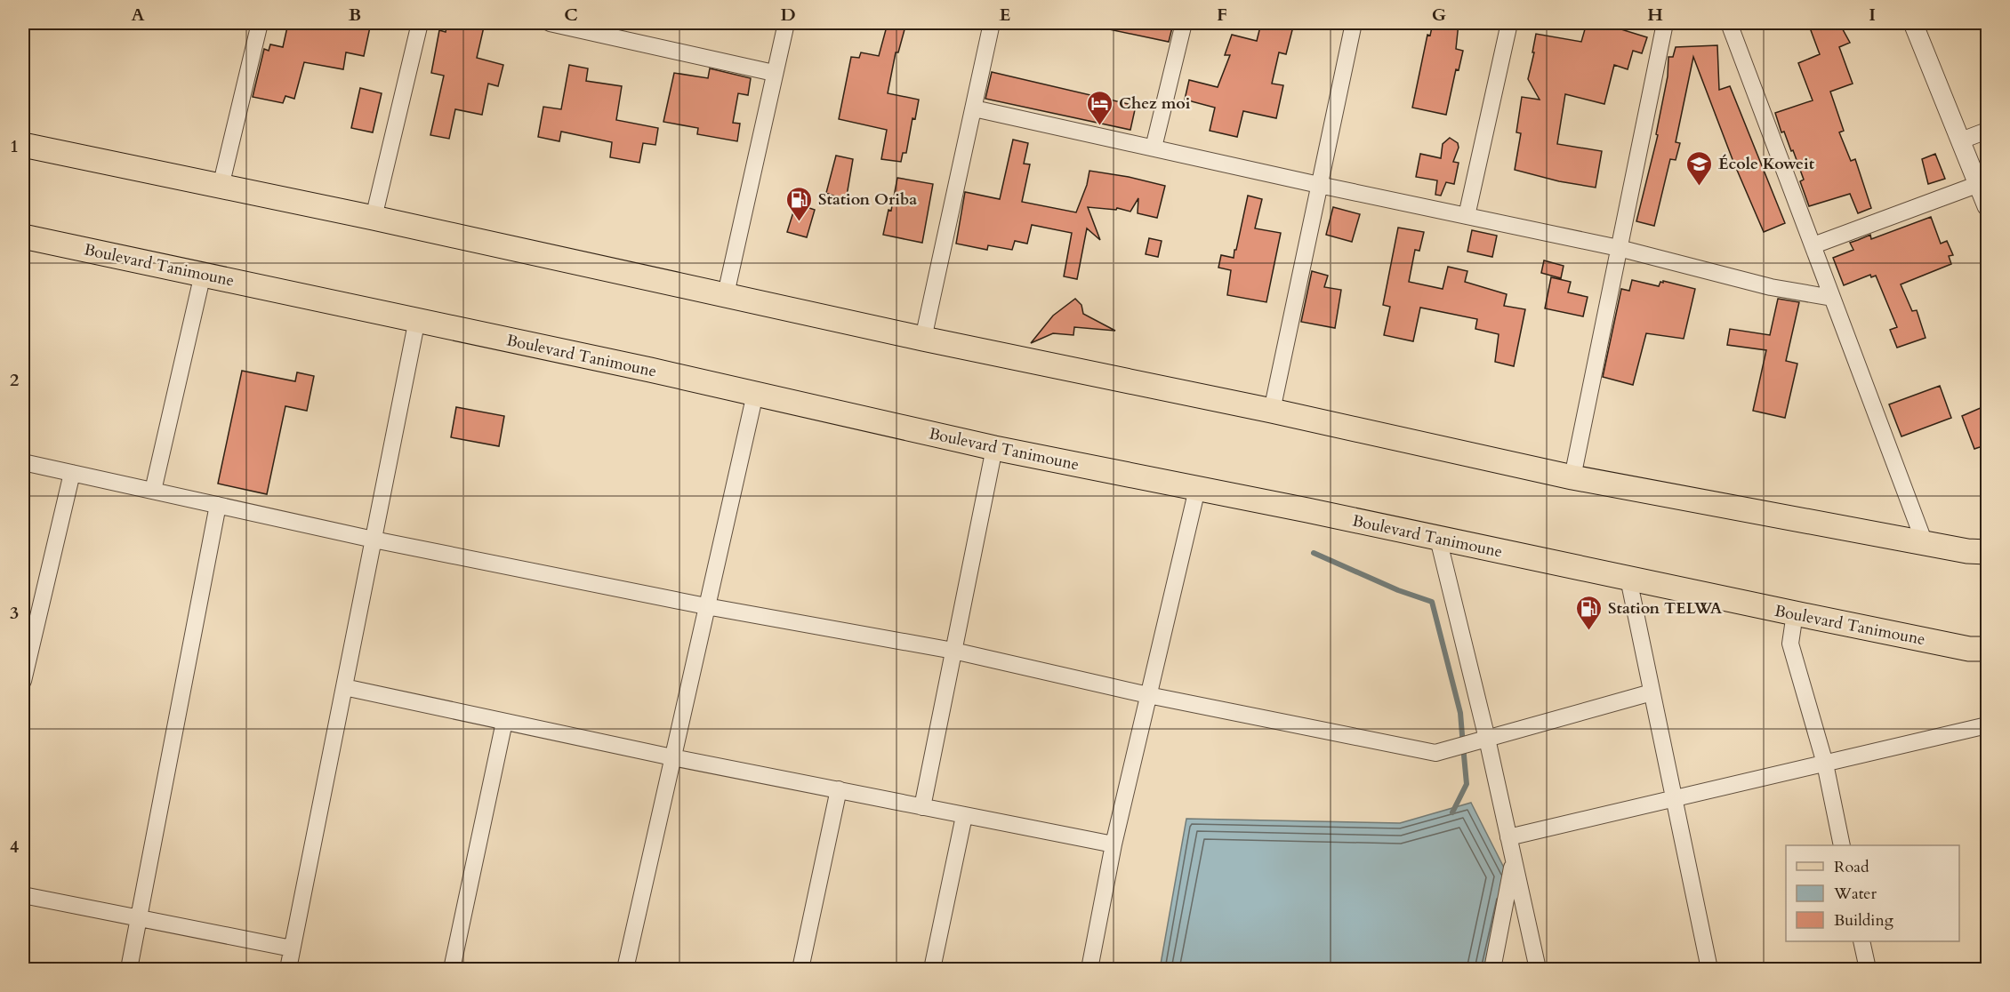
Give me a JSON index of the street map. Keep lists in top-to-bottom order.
{
  "streets": {
    "main road": ["Boulevard Tanimoune"]
  },
  "places": {
    "hotel": ["Chez moi"],
    "school or university": ["École Koweit"],
    "fuel station": ["Station Oriba", "Station TELWA"]
  },
  "legend": ["Road", "Water", "Building"],
  "grid": {
    "columns": [
      "A",
      "B",
      "C",
      "D",
      "E",
      "F",
      "G",
      "H",
      "I"
    ],
    "rows": [
      "1",
      "2",
      "3",
      "4"
    ]
  }
}
